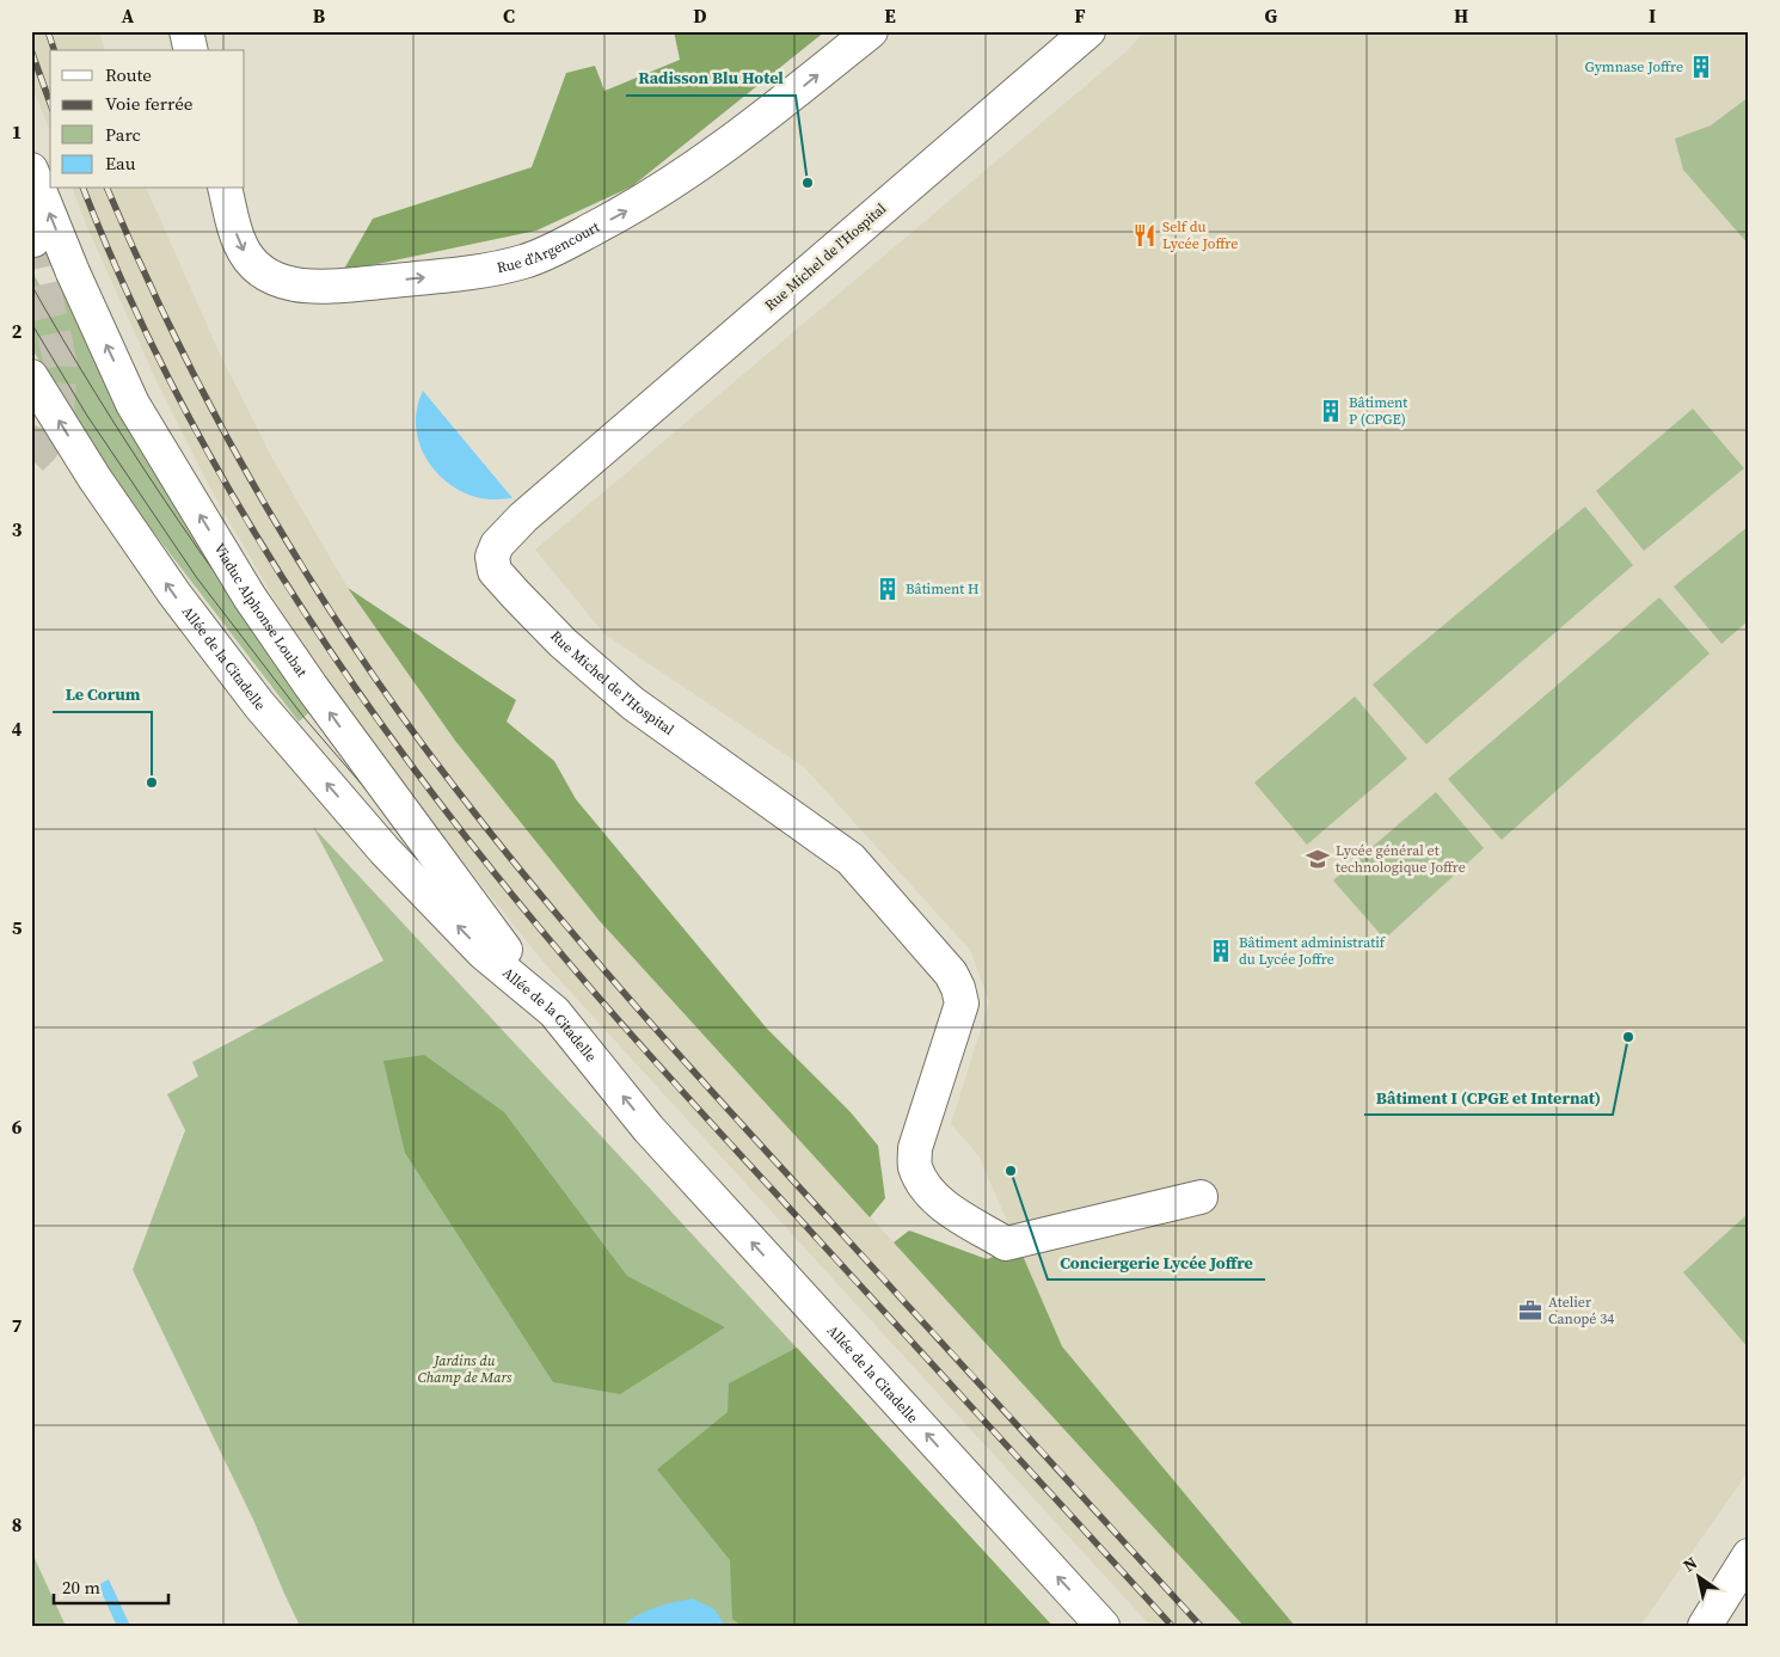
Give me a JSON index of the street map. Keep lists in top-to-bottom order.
{
  "streets": {
    "street": [
      "Rue d'Argencourt",
      "Rue Michel de l'Hospital",
      "Viaduc Alphonse Loubat",
      "Allée de la Citadelle"
    ]
  },
  "crossings": [
    ["Viaduc Alphonse Loubat", "Allée de la Citadelle"]
  ],
  "one_way": ["Rue d'Argencourt", "Viaduc Alphonse Loubat", "Allée de la Citadelle"],
  "parks": ["Jardins du Champ de Mars"],
  "places": {
    "building": [
      "Gymnase Joffre",
      "Bâtiment P (CPGE)",
      "Bâtiment H",
      "Bâtiment administratif du Lycée Joffre"
    ],
    "other": [
      "Radisson Blu Hotel",
      "Le Corum",
      "Bâtiment I (CPGE et Internat)",
      "Conciergerie Lycée Joffre"
    ],
    "restaurant": ["Self du Lycée Joffre"],
    "school or university": ["Lycée général et technologique Joffre"],
    "office": ["Atelier Canopé 34"]
  },
  "legend": [
    "Route",
    "Voie ferrée",
    "Parc",
    "Eau"
  ],
  "scale_bar": "20 m",
  "north": "top left",
  "grid": {
    "columns": [
      "A",
      "B",
      "C",
      "D",
      "E",
      "F",
      "G",
      "H",
      "I"
    ],
    "rows": [
      "1",
      "2",
      "3",
      "4",
      "5",
      "6",
      "7",
      "8"
    ]
  }
}
